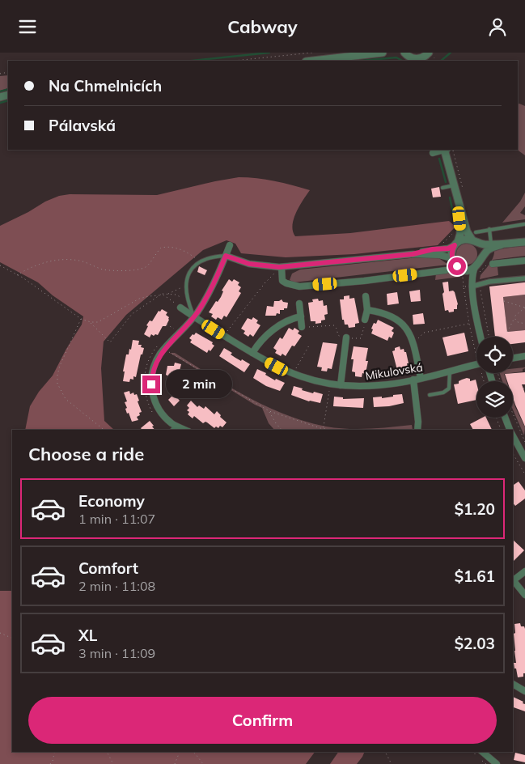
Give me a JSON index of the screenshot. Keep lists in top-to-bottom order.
{
  "streets": {
    "street": ["Mikulovská"]
  },
  "page": {
    "header": "Cabway",
    "banner": ["Na Chmelnicích", "Pálavská"],
    "bubble": "2 min",
    "heading": "Choose a ride",
    "list": [
      {
        "name": "Economy",
        "note": "1 min · 11:07",
        "value": "$1.20"
      },
      {
        "name": "Comfort",
        "note": "2 min · 11:08",
        "value": "$1.61"
      },
      {
        "name": "XL",
        "note": "3 min · 11:09",
        "value": "$2.03"
      }
    ],
    "buttons": "Confirm"
  }
}
